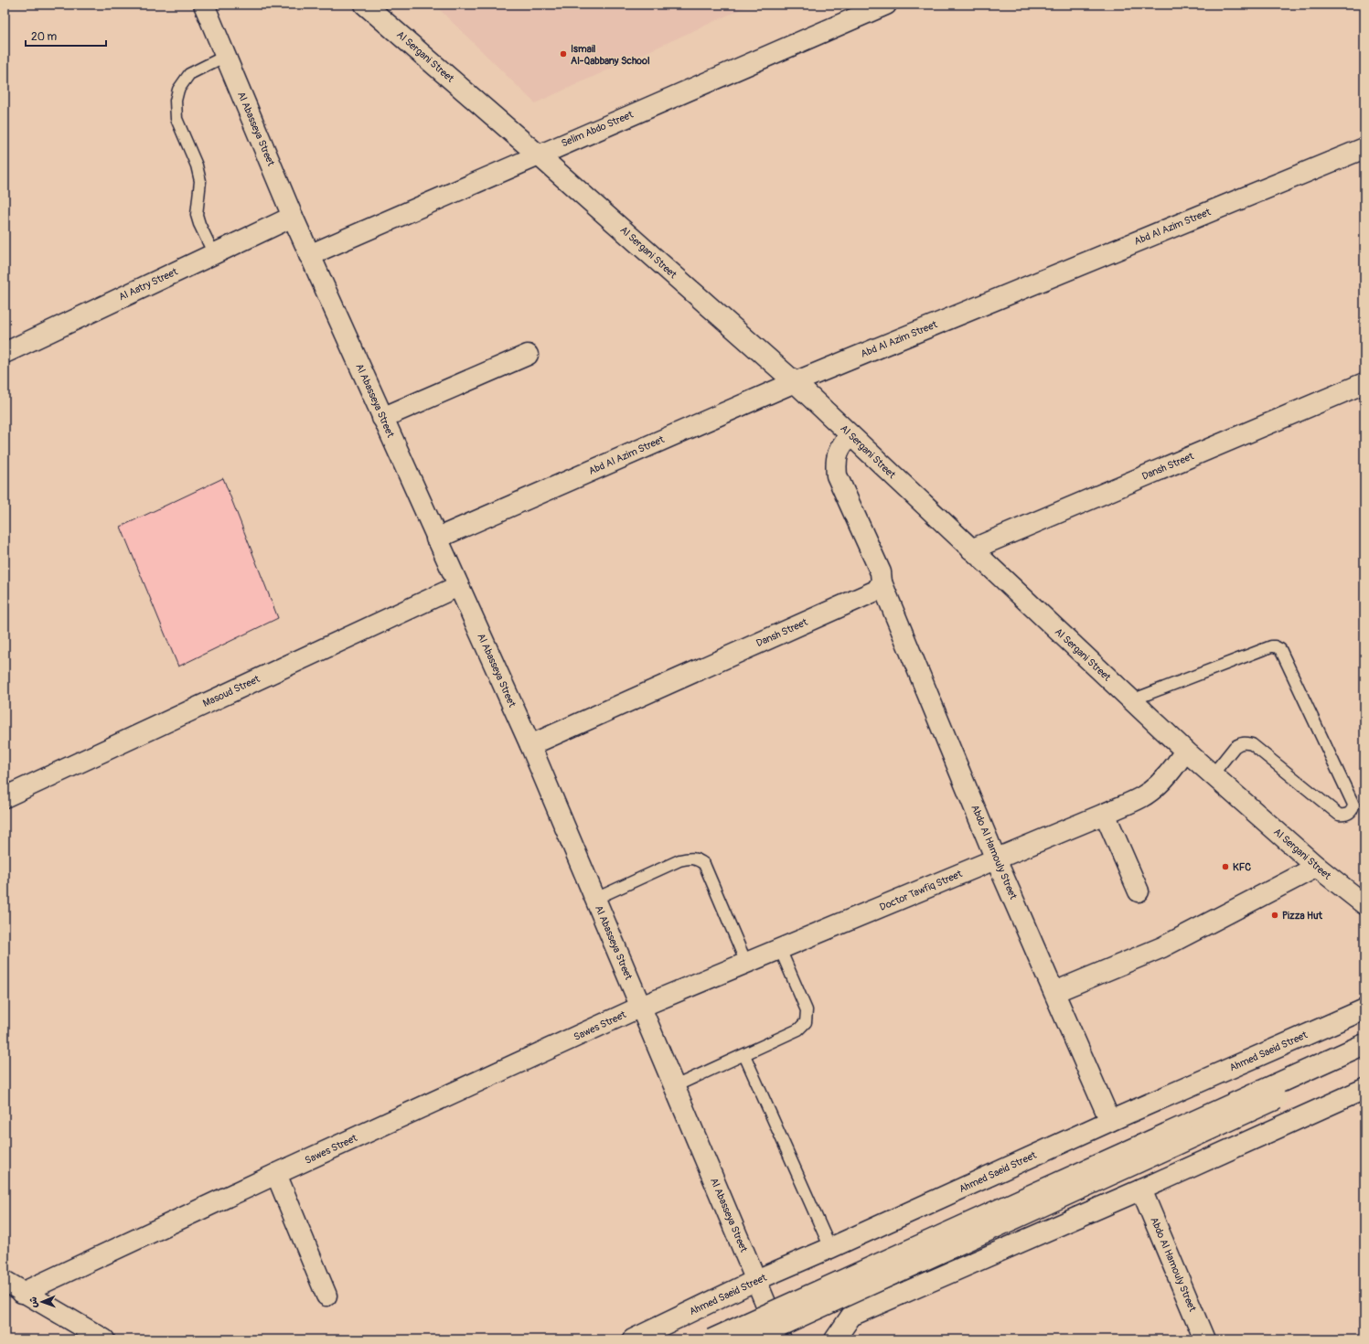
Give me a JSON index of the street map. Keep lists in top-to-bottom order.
{
  "streets": {
    "street": [
      "Al Sergani Street",
      "Al Abasseya Street",
      "Selim Abdo Street",
      "Abd Al Azim Street",
      "Al Aatry Street",
      "Dansh Street",
      "Masoud Street",
      "Abdo Al Hamouly Street",
      "Doctor Tawfiq Street",
      "Sawes Street",
      "Ahmed Saeid Street"
    ]
  },
  "crossings": [
    ["Al Sergani Street", "Selim Abdo Street"],
    ["Al Sergani Street", "Abd Al Azim Street"],
    ["Al Sergani Street", "Dansh Street"],
    ["Al Sergani Street", "Doctor Tawfiq Street"],
    ["Al Abasseya Street", "Selim Abdo Street"],
    ["Al Abasseya Street", "Abd Al Azim Street"],
    ["Al Abasseya Street", "Al Aatry Street"],
    ["Al Abasseya Street", "Dansh Street"],
    ["Al Abasseya Street", "Masoud Street"],
    ["Al Abasseya Street", "Doctor Tawfiq Street"],
    ["Al Abasseya Street", "Sawes Street"],
    ["Al Abasseya Street", "Ahmed Saeid Street"],
    ["Dansh Street", "Abdo Al Hamouly Street"],
    ["Abdo Al Hamouly Street", "Doctor Tawfiq Street"],
    ["Abdo Al Hamouly Street", "Ahmed Saeid Street"],
    ["Doctor Tawfiq Street", "Sawes Street"]
  ],
  "places": ["Ismail Al-Qabbany School", "KFC", "Pizza Hut"],
  "scale_bar": "20 m",
  "north": "left"
}
